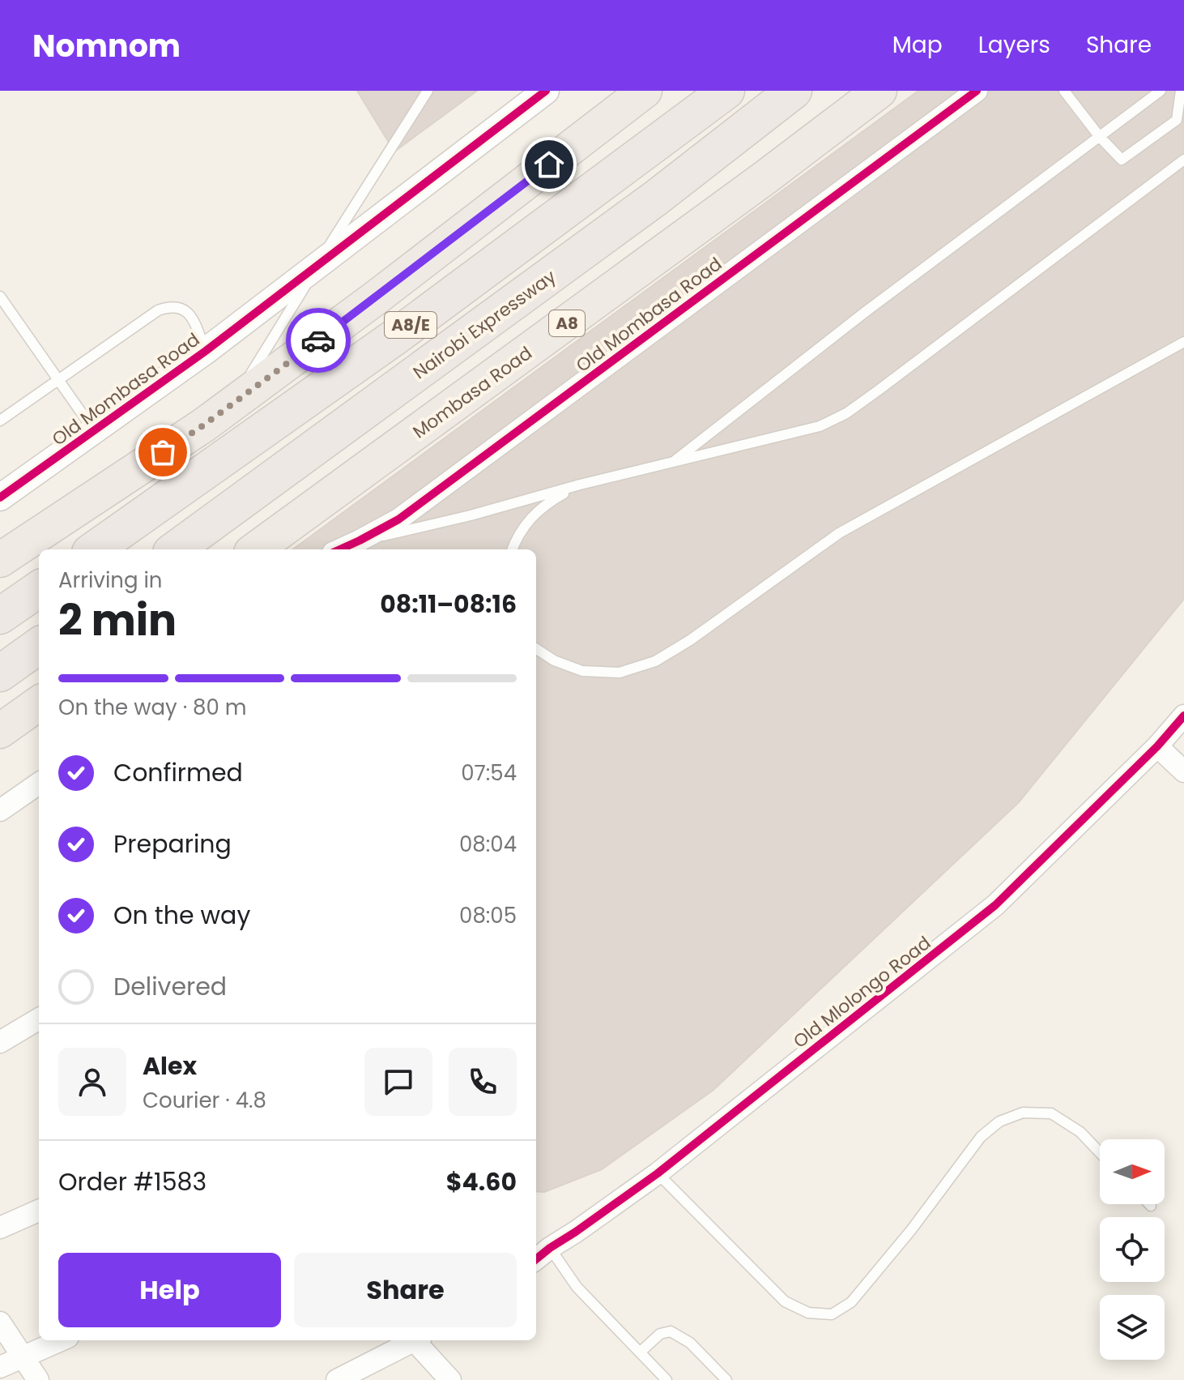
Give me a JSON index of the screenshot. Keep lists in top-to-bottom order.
{
  "streets": {
    "highway": [
      "A8",
      "Nairobi Expressway",
      "A8/E",
      "Mombasa Road"
    ],
    "street": ["Old Mombasa Road", "Old Mlolongo Road"]
  },
  "north": "right",
  "page": {
    "header": "Nomnom",
    "nav": ["Map", "Layers", "Share"],
    "heading": ["2 min", "Arriving in", "08:11–08:16"],
    "panel": [
      "Alex",
      "Courier · 4.8",
      "Order #1583",
      "$4.60"
    ],
    "bar": "On the way · 80 m",
    "list": [
      ["Confirmed", "07:54"],
      ["Preparing", "08:04"],
      ["On the way", "08:05"],
      "Delivered"
    ],
    "buttons": ["Help", "Share"]
  }
}
